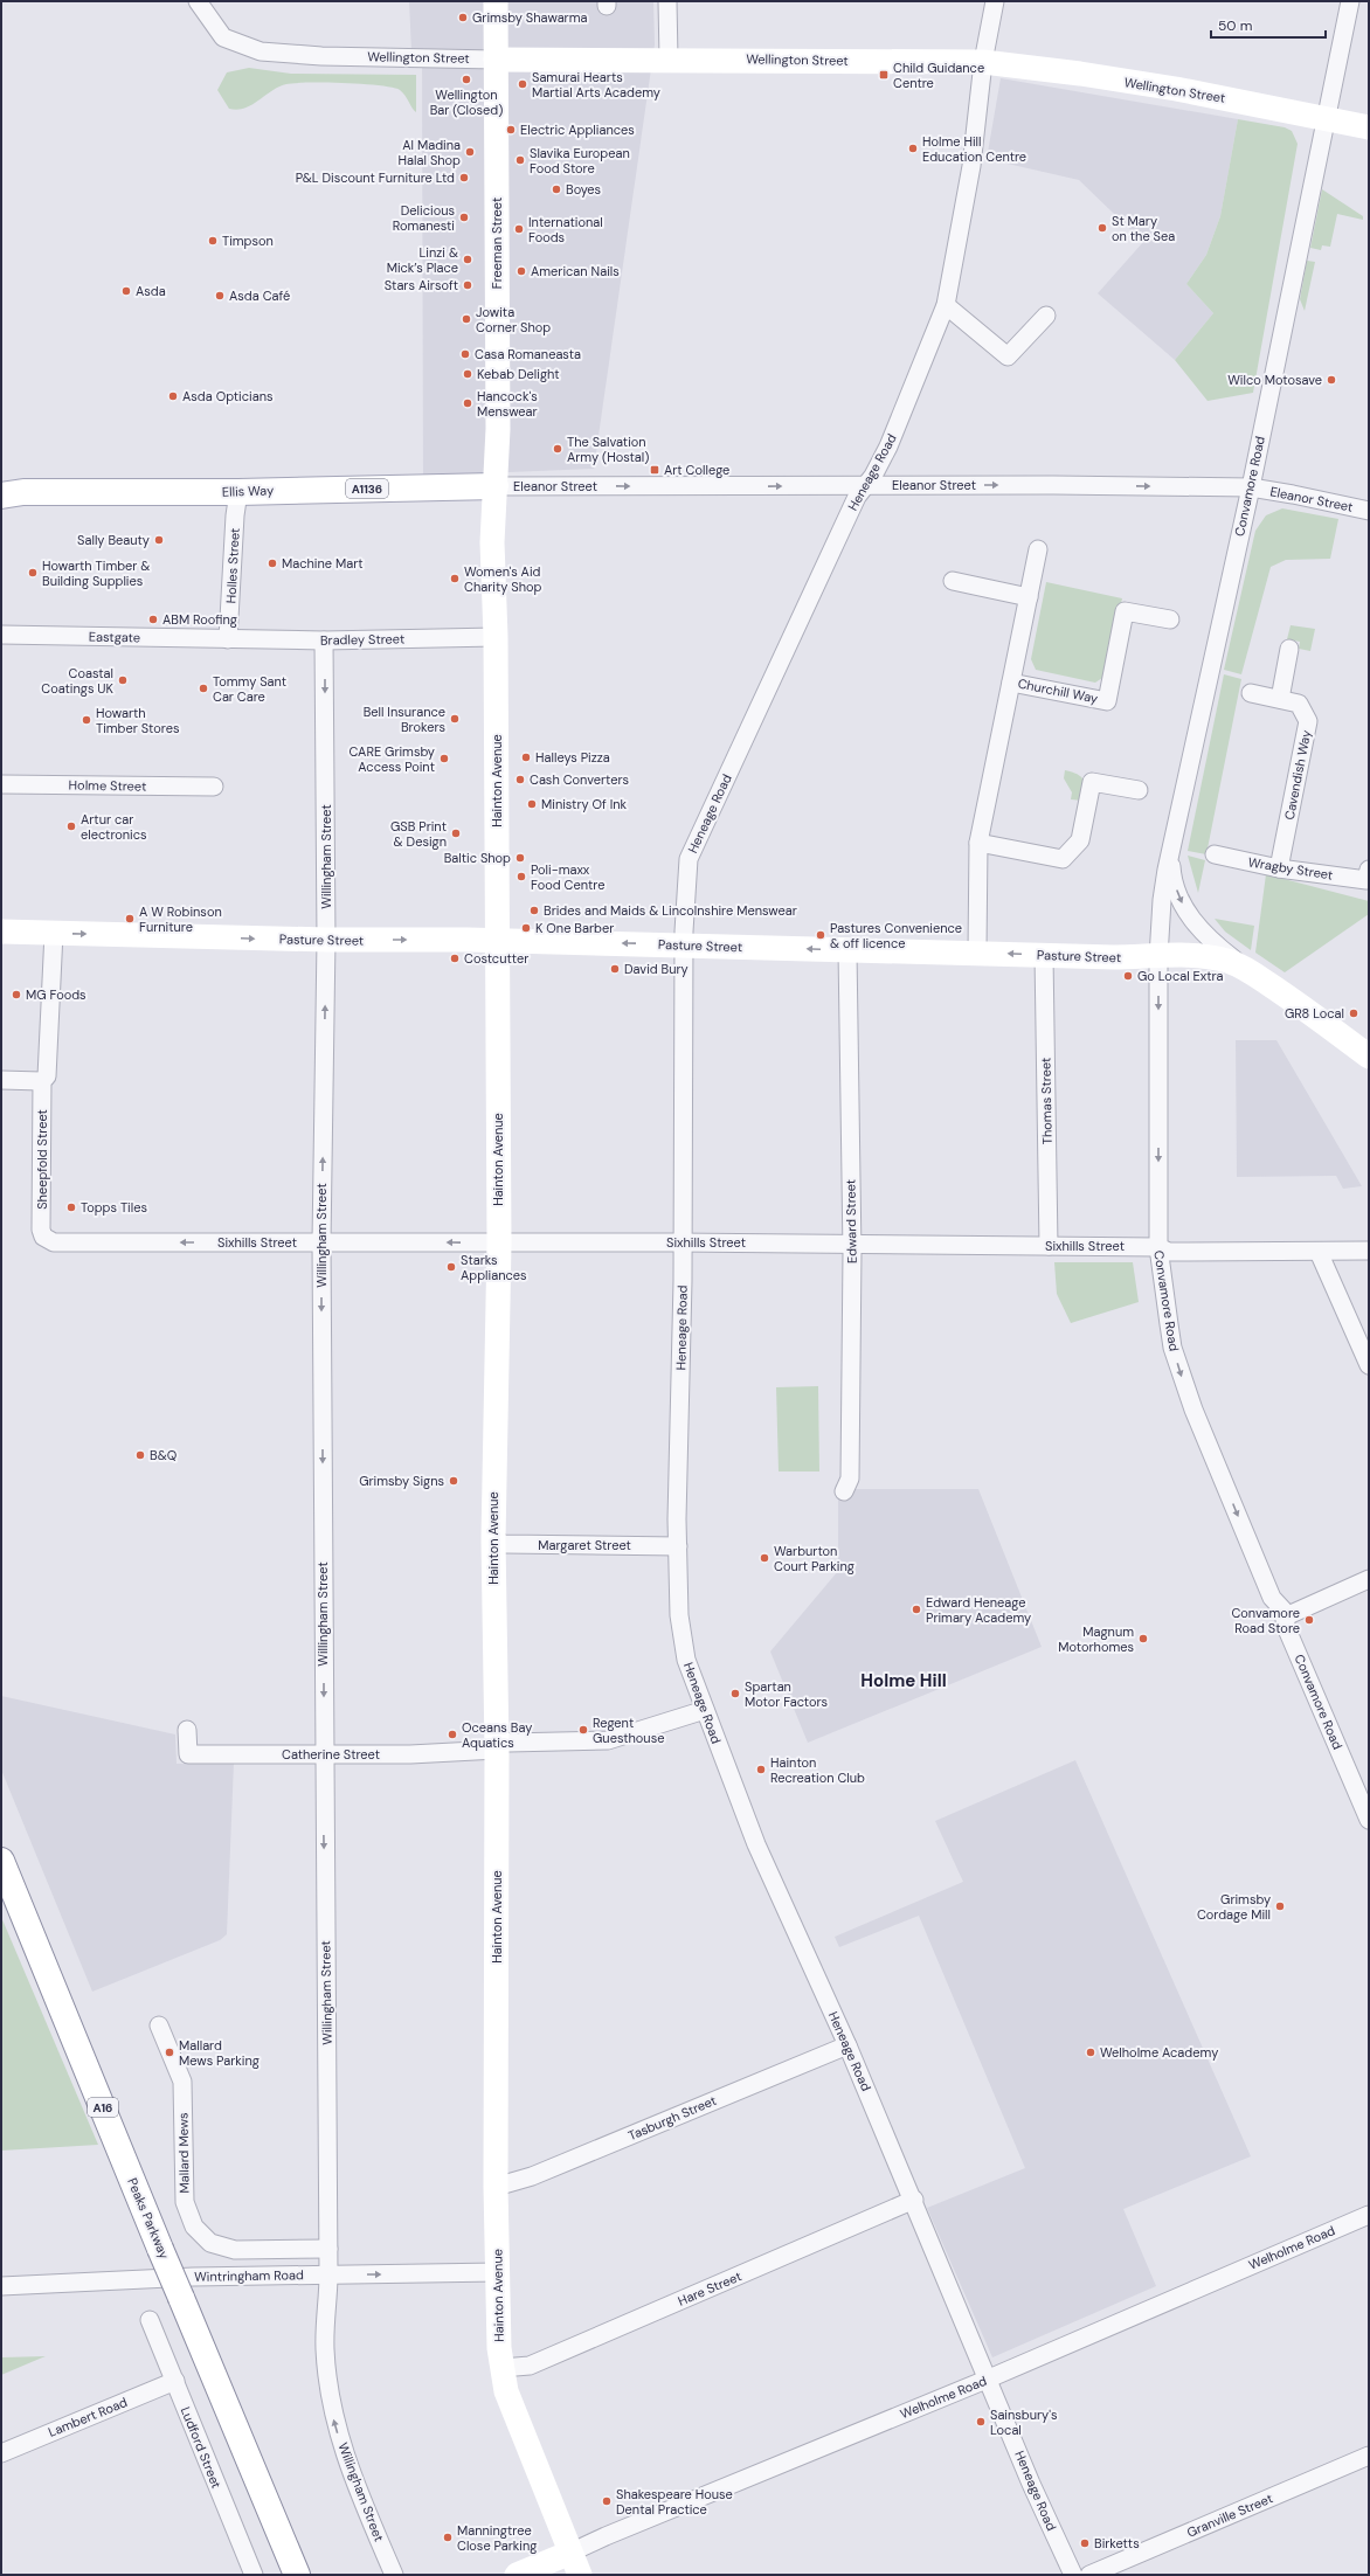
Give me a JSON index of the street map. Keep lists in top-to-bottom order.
{
  "streets": {
    "main road": [
      "Wellington Street",
      "Freeman Street",
      "A1136",
      "Ellis Way",
      "Hainton Avenue",
      "Pasture Street",
      "A16",
      "Peaks Parkway",
      "Welholme Road"
    ],
    "street": [
      "Heneage Road",
      "Eleanor Street",
      "Convamore Road",
      "Holles Street",
      "Eastgate",
      "Bradley Street",
      "Churchill Way",
      "Cavendish Way",
      "Holme Street",
      "Willingham Street",
      "Wragby Street",
      "Thomas Street",
      "Sheepfold Street",
      "Edward Street",
      "Sixhills Street",
      "Margaret Street",
      "Catherine Street",
      "Tasburgh Street",
      "Mallard Mews",
      "Wintringham Road",
      "Hare Street",
      "Lambert Road",
      "Ludford Street",
      "Granville Street"
    ]
  },
  "crossings": [
    ["Wellington Street", "Freeman Street"],
    ["Wellington Street", "Heneage Road"],
    ["Wellington Street", "Convamore Road"],
    ["Freeman Street", "Eleanor Street"],
    ["Freeman Street", "Ellis Way"],
    ["Freeman Street", "Hainton Avenue"],
    ["Heneage Road", "Eleanor Street"],
    ["Heneage Road", "Pasture Street"],
    ["Heneage Road", "Sixhills Street"],
    ["Heneage Road", "Margaret Street"],
    ["Heneage Road", "Catherine Street"],
    ["Heneage Road", "Tasburgh Street"],
    ["Heneage Road", "Welholme Road"],
    ["Heneage Road", "Hare Street"],
    ["Eleanor Street", "Convamore Road"],
    ["Eleanor Street", "Ellis Way"],
    ["Eleanor Street", "Hainton Avenue"],
    ["Convamore Road", "Pasture Street"],
    ["Convamore Road", "Sixhills Street"],
    ["Ellis Way", "Holles Street"],
    ["Ellis Way", "Hainton Avenue"],
    ["Holles Street", "Eastgate"],
    ["Holles Street", "Bradley Street"],
    ["Eastgate", "Bradley Street"],
    ["Bradley Street", "Hainton Avenue"],
    ["Bradley Street", "Willingham Street"],
    ["Churchill Way", "Pasture Street"],
    ["Cavendish Way", "Wragby Street"],
    ["Hainton Avenue", "Pasture Street"],
    ["Hainton Avenue", "Sixhills Street"],
    ["Hainton Avenue", "Margaret Street"],
    ["Hainton Avenue", "Catherine Street"],
    ["Hainton Avenue", "Tasburgh Street"],
    ["Hainton Avenue", "Welholme Road"],
    ["Hainton Avenue", "Wintringham Road"],
    ["Hainton Avenue", "Hare Street"],
    ["Willingham Street", "Pasture Street"],
    ["Willingham Street", "Sixhills Street"],
    ["Willingham Street", "Catherine Street"],
    ["Willingham Street", "Mallard Mews"],
    ["Willingham Street", "Wintringham Road"],
    ["Pasture Street", "Thomas Street"],
    ["Pasture Street", "Sheepfold Street"],
    ["Pasture Street", "Edward Street"],
    ["Thomas Street", "Sixhills Street"],
    ["Sheepfold Street", "Sixhills Street"],
    ["Edward Street", "Sixhills Street"],
    ["Lambert Road", "Ludford Street"]
  ],
  "one_way": ["Eleanor Street", "Convamore Road"],
  "districts": ["Holme Hill"],
  "places": {
    "other": [
      "Grimsby Shawarma",
      "Wellington Bar (Closed)",
      "Samurai Hearts Martial Arts Academy",
      "Electric Appliances",
      "Holme Hill Education Centre",
      "Al Madina Halal Shop",
      "Slavika European Food Store",
      "P&L Discount Furniture Ltd",
      "Boyes",
      "Delicious Romanesti",
      "St Mary on the Sea",
      "International Foods",
      "Timpson",
      "Linzi & Mick’s Place",
      "American Nails",
      "Stars Airsoft",
      "Asda",
      "Asda Café",
      "Jowita Corner Shop",
      "Casa Romaneasta",
      "Kebab Delight",
      "Wilco Motosave",
      "Asda Opticians",
      "Hancock's Menswear",
      "The Salvation Army (Hostal)",
      "Sally Beauty",
      "Machine Mart",
      "Howarth Timber & Building Supplies",
      "Women's Aid Charity Shop",
      "ABM Roofing",
      "Coastal Coatings UK",
      "Tommy Sant Car Care",
      "Bell Insurance Brokers",
      "Howarth Timber Stores",
      "Halleys Pizza",
      "CARE Grimsby Access Point",
      "Cash Converters",
      "Ministry Of Ink",
      "Artur car electronics",
      "GSB Print & Design",
      "Baltic Shop",
      "Poli-maxx Food Centre",
      "Brides and Maids & Lincolnshire Menswear",
      "A W Robinson Furniture",
      "K One Barber",
      "Pastures Convenience & off licence",
      "Costcutter",
      "David Bury",
      "Go Local Extra",
      "MG Foods",
      "GR8 Local",
      "Topps Tiles",
      "Starks Appliances",
      "B&Q",
      "Grimsby Signs",
      "Warburton Court Parking",
      "Edward Heneage Primary Academy",
      "Convamore Road Store",
      "Magnum Motorhomes",
      "Spartan Motor Factors",
      "Regent Guesthouse",
      "Oceans Bay Aquatics",
      "Hainton Recreation Club",
      "Grimsby Cordage Mill",
      "Mallard Mews Parking",
      "Welholme Academy",
      "Sainsbury's Local",
      "Shakespeare House Dental Practice",
      "Manningtree Close Parking",
      "Birketts"
    ],
    "transit": ["Child Guidance Centre", "Art College"]
  },
  "scale_bar": "50 m"
}
